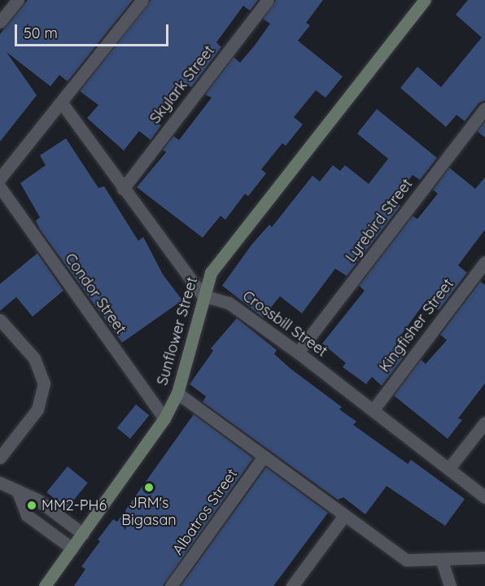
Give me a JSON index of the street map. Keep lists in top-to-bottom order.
{
  "streets": {
    "main road": ["Sunflower Street"],
    "street": [
      "Skylark Street",
      "Lyrebird Street",
      "Condor Street",
      "Crossbill Street",
      "Kingfisher Street",
      "Albatros Street"
    ]
  },
  "crossings": [
    ["Lyrebird Street", "Crossbill Street"],
    ["Condor Street", "Sunflower Street"],
    ["Crossbill Street", "Kingfisher Street"],
    ["Crossbill Street", "Sunflower Street"]
  ],
  "places": ["JRM's Bigasan", "MM2-PH6"],
  "scale_bar": "50 m"
}
